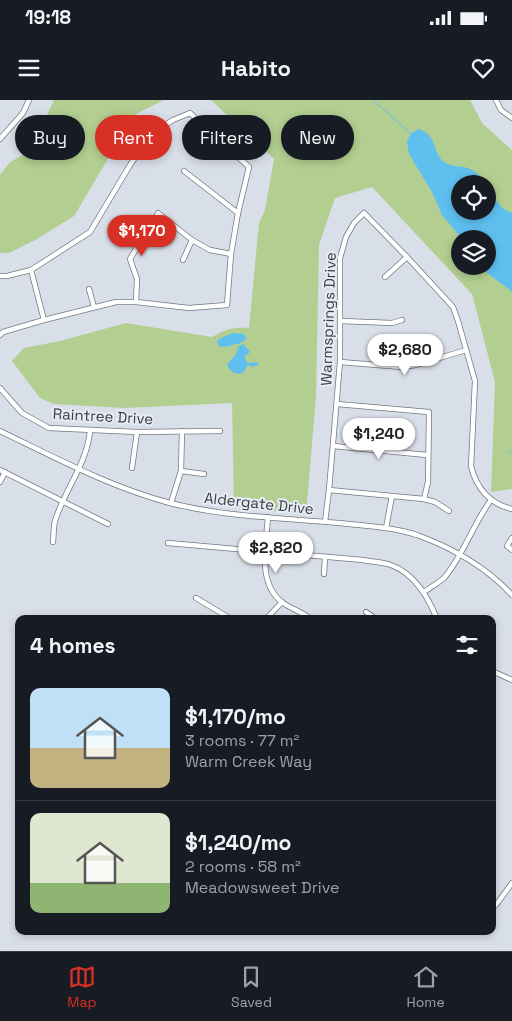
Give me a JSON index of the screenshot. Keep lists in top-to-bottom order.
{
  "streets": {
    "street": ["Warmsprings Drive", "Raintree Drive", "Aldergate Drive"]
  },
  "crossings": [
    ["Warmsprings Drive", "Aldergate Drive"]
  ],
  "page": {
    "status": "19:18",
    "header": "Habito",
    "chip": [
      "Buy",
      "Rent",
      "Filters",
      "New"
    ],
    "price": [
      "$1,170",
      "$2,680",
      "$1,240",
      "$2,820"
    ],
    "heading": "4 homes",
    "list": [
      {
        "name": "$1,170/mo",
        "note": "3 rooms · 77 m² · Warm Creek Way"
      },
      {
        "name": "$1,240/mo",
        "note": "2 rooms · 58 m² · Meadowsweet Drive"
      }
    ],
    "tabs": ["Map", "Saved", "Home"]
  }
}
